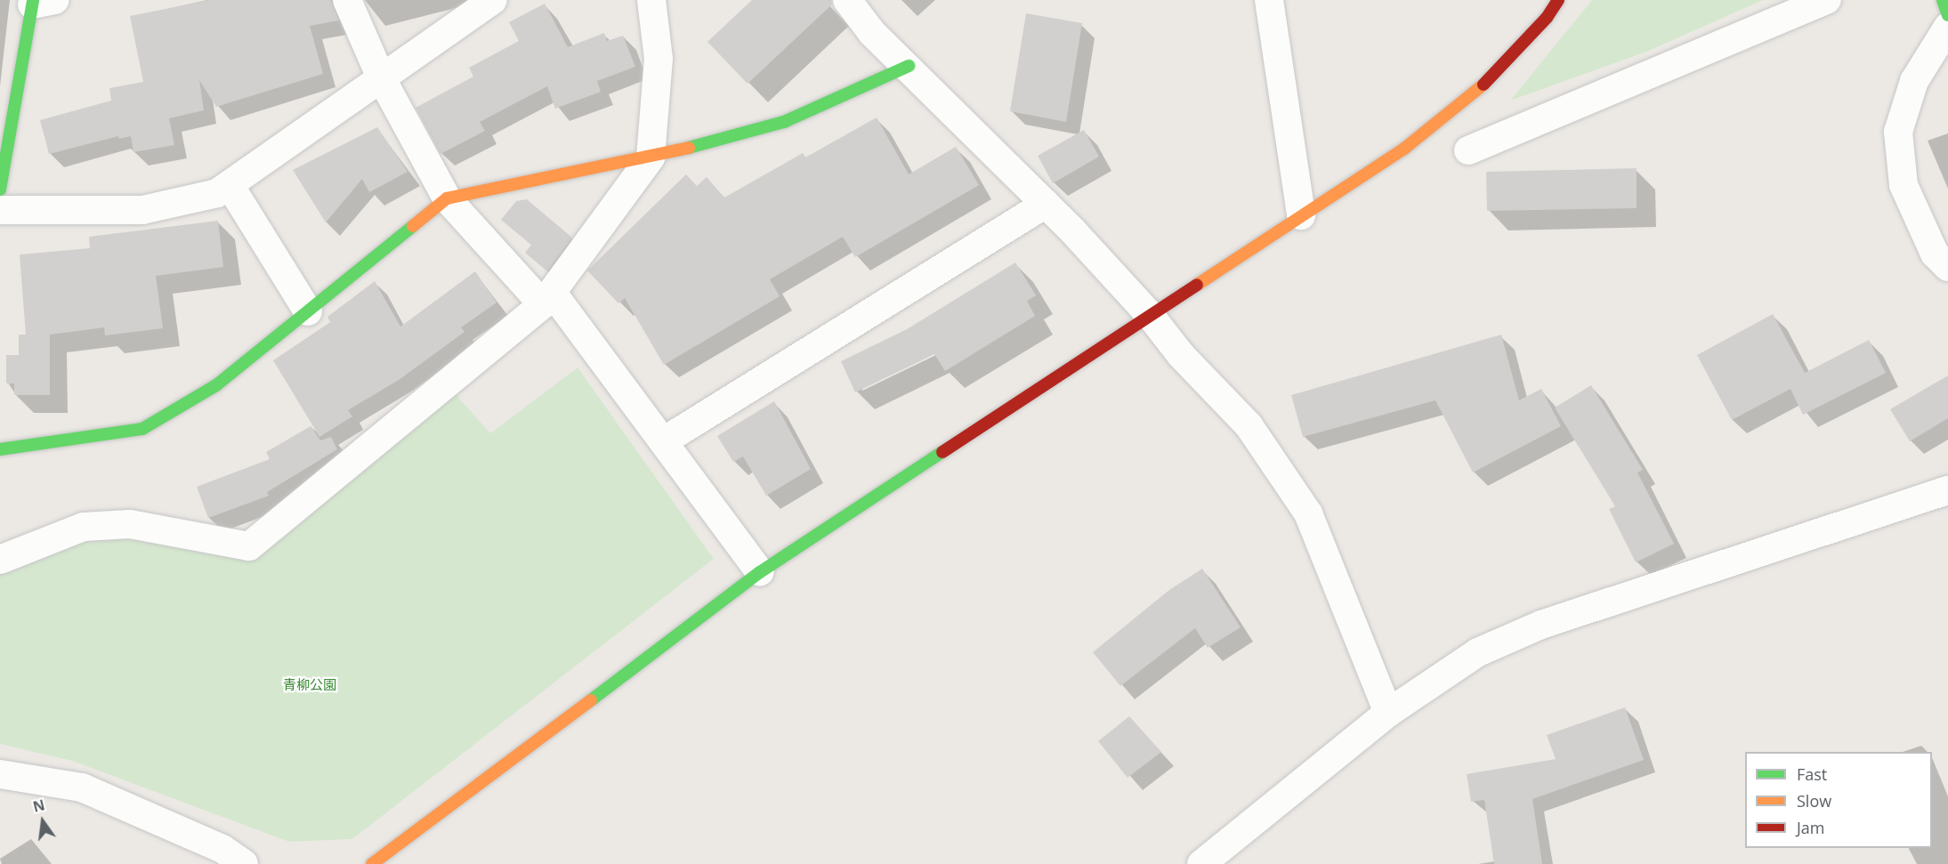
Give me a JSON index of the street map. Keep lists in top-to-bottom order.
{
  "parks": ["青柳公園"],
  "legend": ["Fast", "Slow", "Jam"],
  "north": "top"
}
